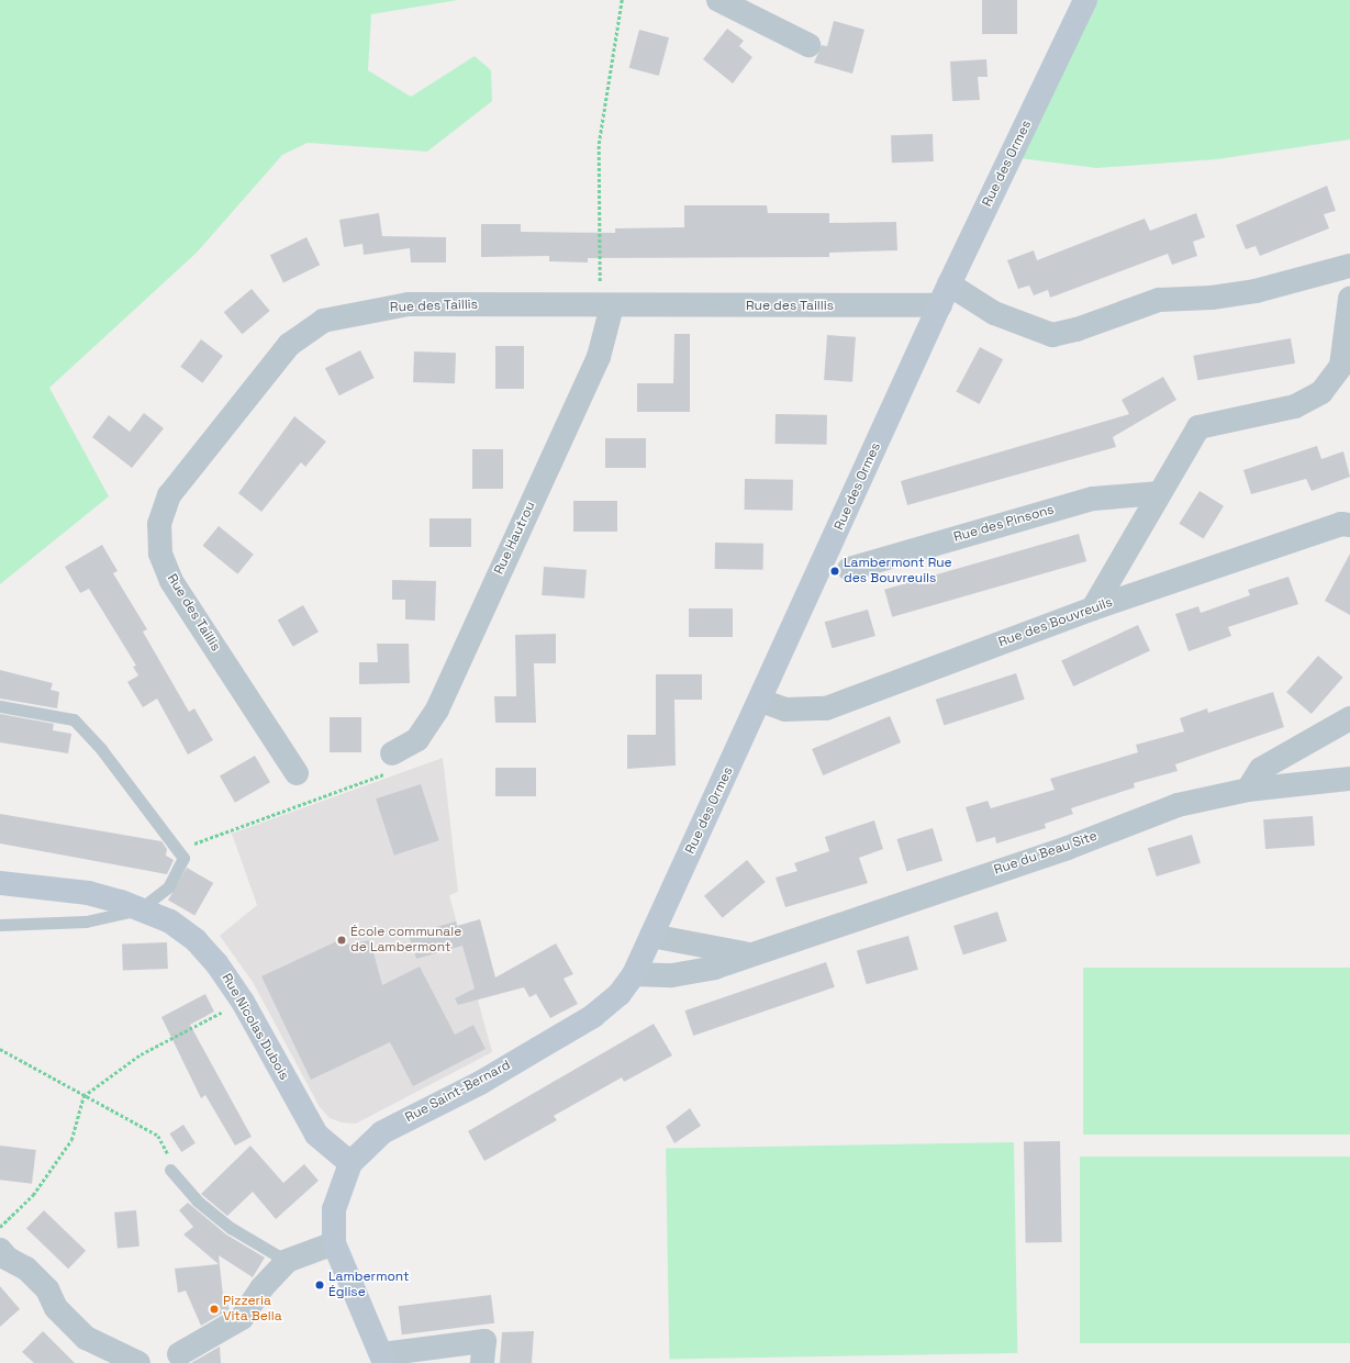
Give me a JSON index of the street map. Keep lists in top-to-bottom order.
{
  "streets": {
    "street": [
      "Rue des Ormes",
      "Rue des Taillis",
      "Rue des Pinsons",
      "Rue Hautrou",
      "Rue des Bouvreuils",
      "Rue du Beau Site",
      "Rue Nicolas Dubois",
      "Rue Saint-Bernard"
    ]
  },
  "crossings": [
    ["Rue des Ormes", "Rue des Taillis"],
    ["Rue des Ormes", "Rue des Bouvreuils"],
    ["Rue des Ormes", "Rue du Beau Site"],
    ["Rue des Ormes", "Rue Saint-Bernard"],
    ["Rue des Taillis", "Rue Hautrou"],
    ["Rue du Beau Site", "Rue Saint-Bernard"],
    ["Rue Nicolas Dubois", "Rue Saint-Bernard"]
  ],
  "places": [
    "Lambermont Rue des Bouvreuils",
    "École communale de Lambermont",
    "Lambermont Église",
    "Pizzeria Vita Bella"
  ]
}
